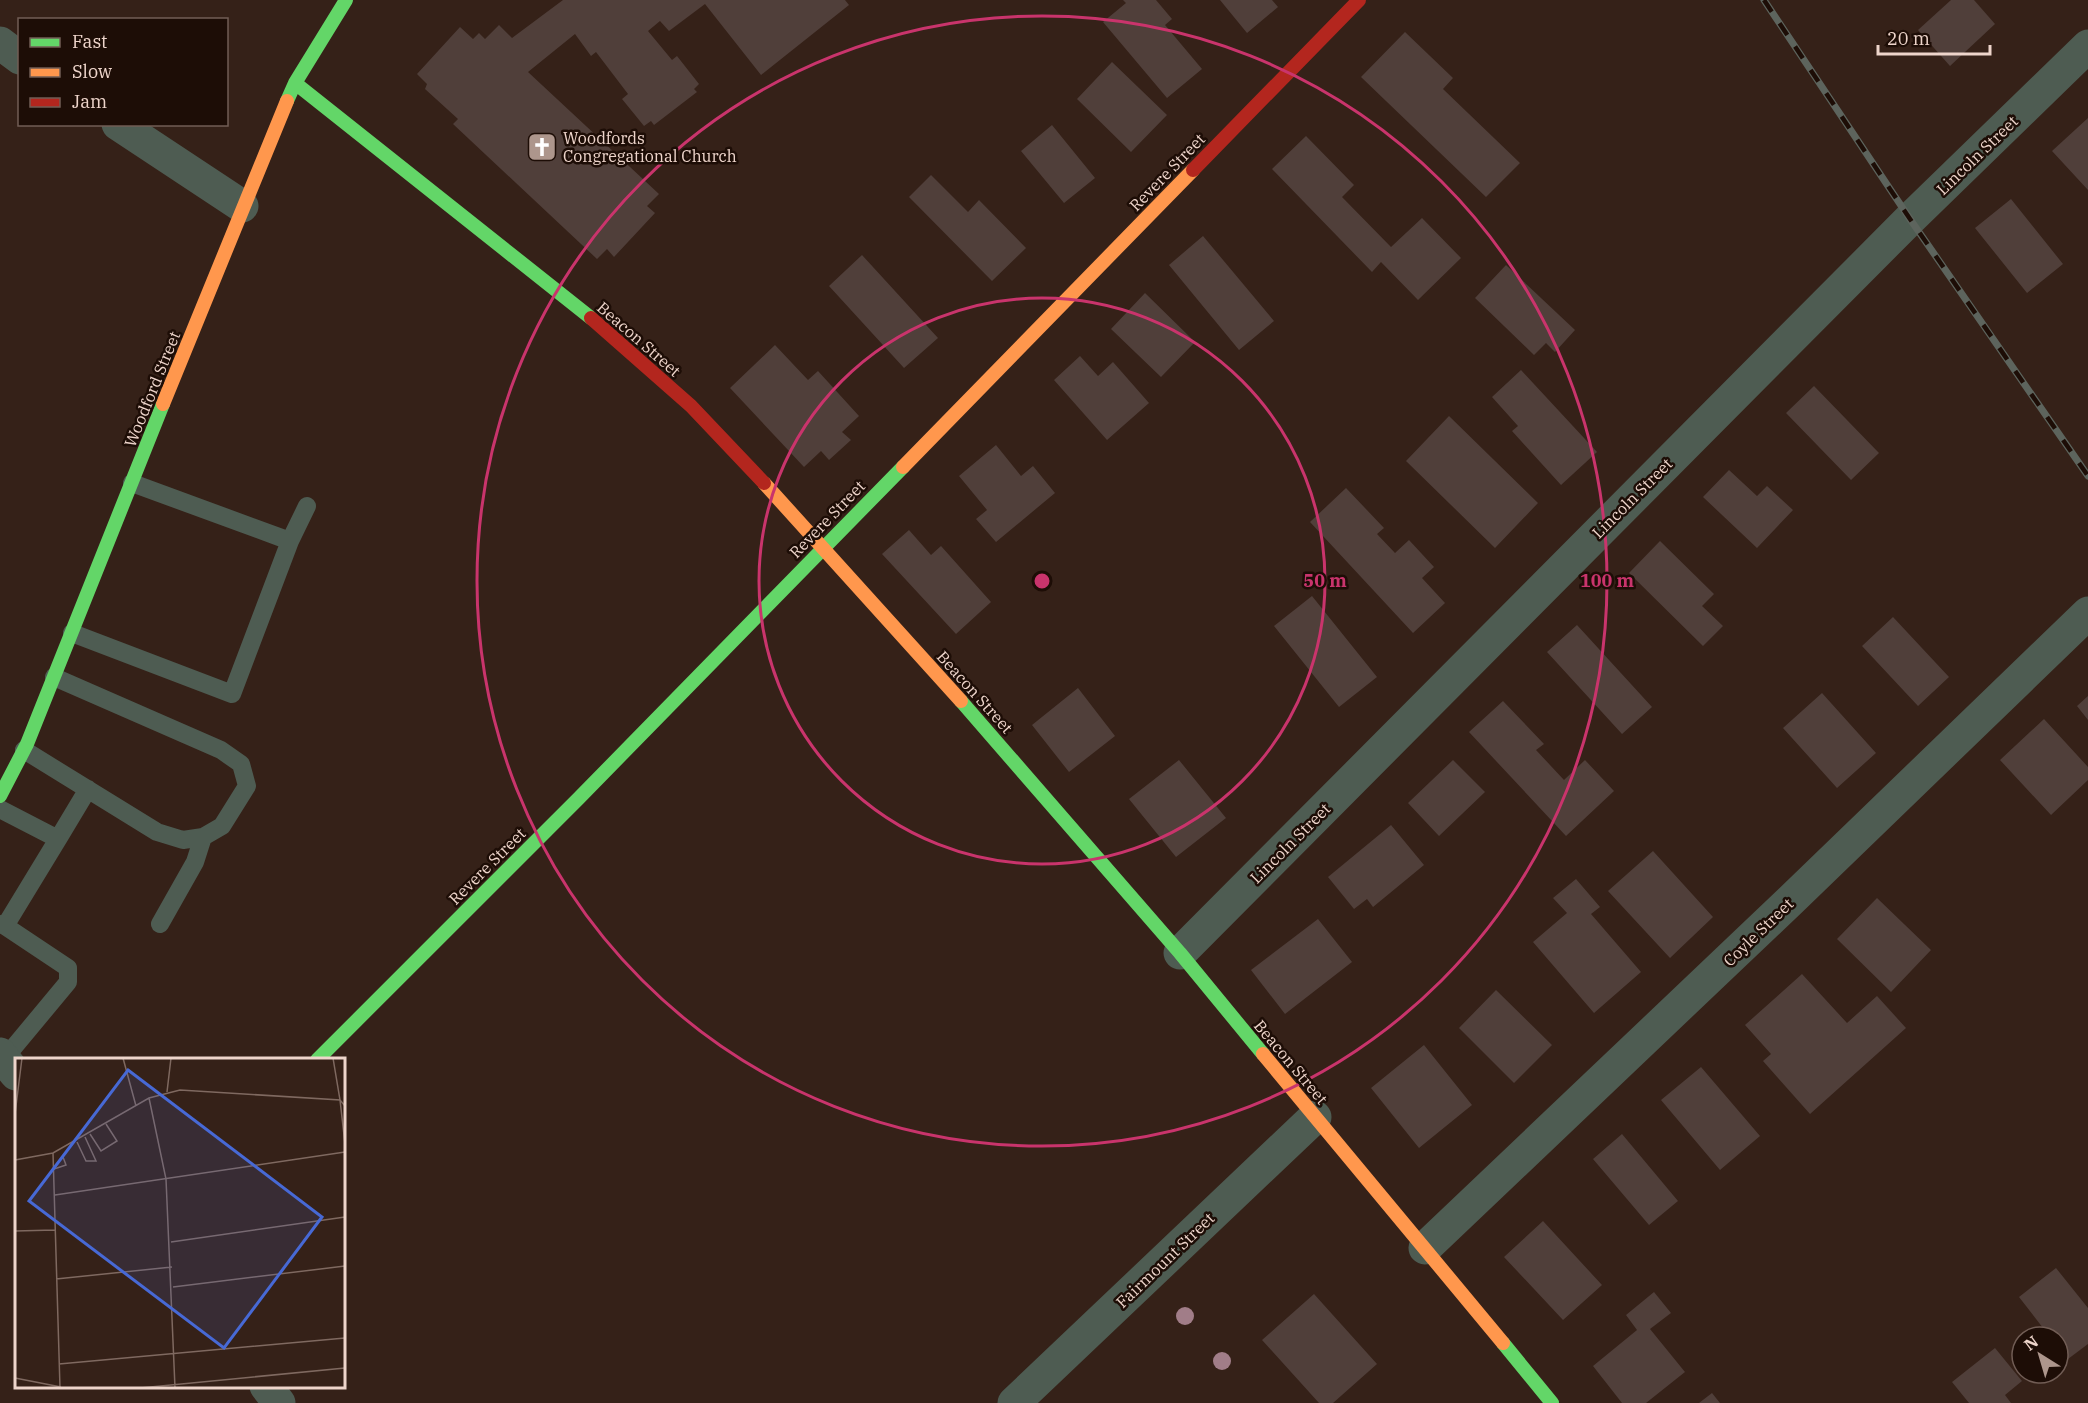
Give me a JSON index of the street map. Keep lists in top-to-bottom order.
{
  "streets": {
    "street": [
      "Lincoln Street",
      "Revere Street",
      "Beacon Street",
      "Woodford Street",
      "Coyle Street",
      "Fairmount Street"
    ]
  },
  "crossings": [
    ["Lincoln Street", "Beacon Street"],
    ["Revere Street", "Beacon Street"],
    ["Beacon Street", "Woodford Street"],
    ["Beacon Street", "Coyle Street"],
    ["Beacon Street", "Fairmount Street"]
  ],
  "places": {
    "church": ["Woodfords Congregational Church"]
  },
  "legend": ["Fast", "Slow", "Jam"],
  "scale_bar": "20 m",
  "north": "top left",
  "rings": ["50 m", "100 m"]
}
